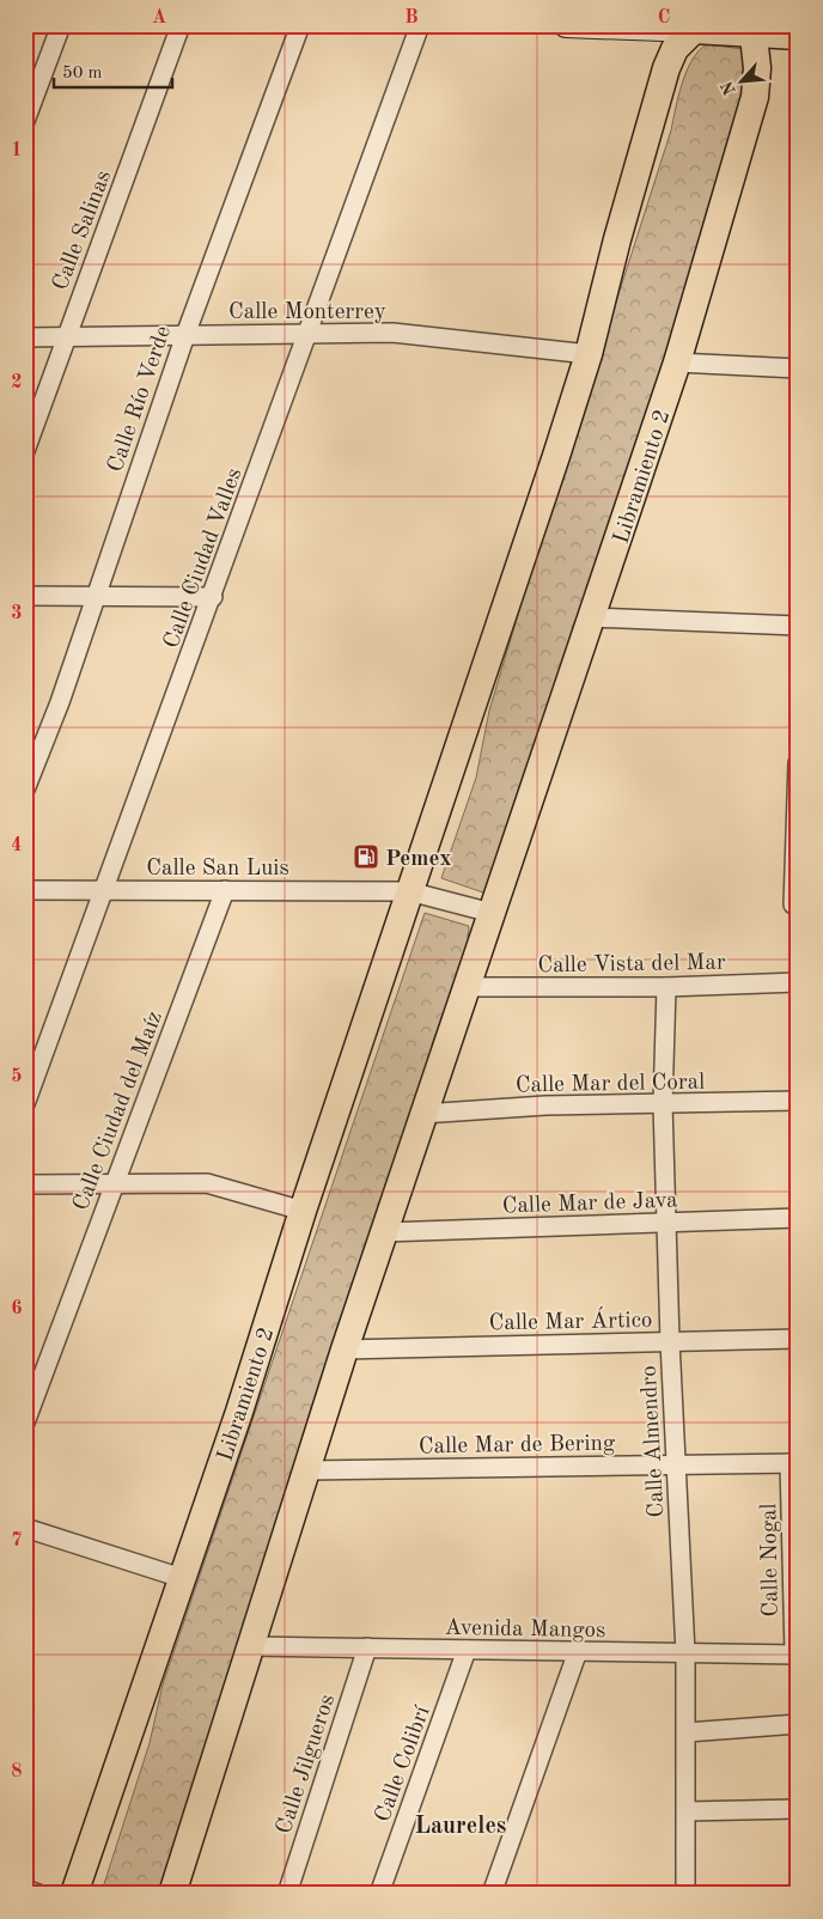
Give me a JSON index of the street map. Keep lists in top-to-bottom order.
{
  "streets": {
    "main road": ["Libramiento 2"],
    "street": [
      "Calle Salinas",
      "Calle Monterrey",
      "Calle Río Verde",
      "Calle Ciudad Valles",
      "Calle San Luis",
      "Calle Vista del Mar",
      "Calle Mar del Coral",
      "Calle Ciudad del Maíz",
      "Calle Mar de Java",
      "Calle Mar Ártico",
      "Calle Almendro",
      "Calle Mar de Bering",
      "Calle Nogal",
      "Avenida Mangos",
      "Calle Jilgueros",
      "Calle Colibrí"
    ]
  },
  "crossings": [
    ["Calle Salinas", "Calle Monterrey"],
    ["Calle Monterrey", "Calle Río Verde"],
    ["Calle Monterrey", "Libramiento 2"],
    ["Calle Monterrey", "Calle Ciudad Valles"],
    ["Libramiento 2", "Calle San Luis"],
    ["Libramiento 2", "Calle Vista del Mar"],
    ["Libramiento 2", "Calle Mar del Coral"],
    ["Libramiento 2", "Calle Mar de Java"],
    ["Libramiento 2", "Calle Mar Ártico"],
    ["Libramiento 2", "Calle Mar de Bering"],
    ["Libramiento 2", "Avenida Mangos"],
    ["Calle Ciudad Valles", "Calle San Luis"],
    ["Calle San Luis", "Calle Ciudad del Maíz"],
    ["Calle Vista del Mar", "Calle Almendro"],
    ["Calle Mar del Coral", "Calle Almendro"],
    ["Calle Mar de Java", "Calle Almendro"],
    ["Calle Mar Ártico", "Calle Almendro"],
    ["Calle Almendro", "Calle Mar de Bering"],
    ["Calle Almendro", "Avenida Mangos"],
    ["Calle Mar de Bering", "Calle Nogal"],
    ["Calle Nogal", "Avenida Mangos"],
    ["Avenida Mangos", "Calle Jilgueros"],
    ["Avenida Mangos", "Calle Colibrí"]
  ],
  "districts": ["Laureles"],
  "places": {
    "fuel station": ["Pemex"]
  },
  "scale_bar": "50 m",
  "north": "bottom left",
  "grid": {
    "columns": ["A", "B", "C"],
    "rows": [
      "1",
      "2",
      "3",
      "4",
      "5",
      "6",
      "7",
      "8"
    ]
  }
}
